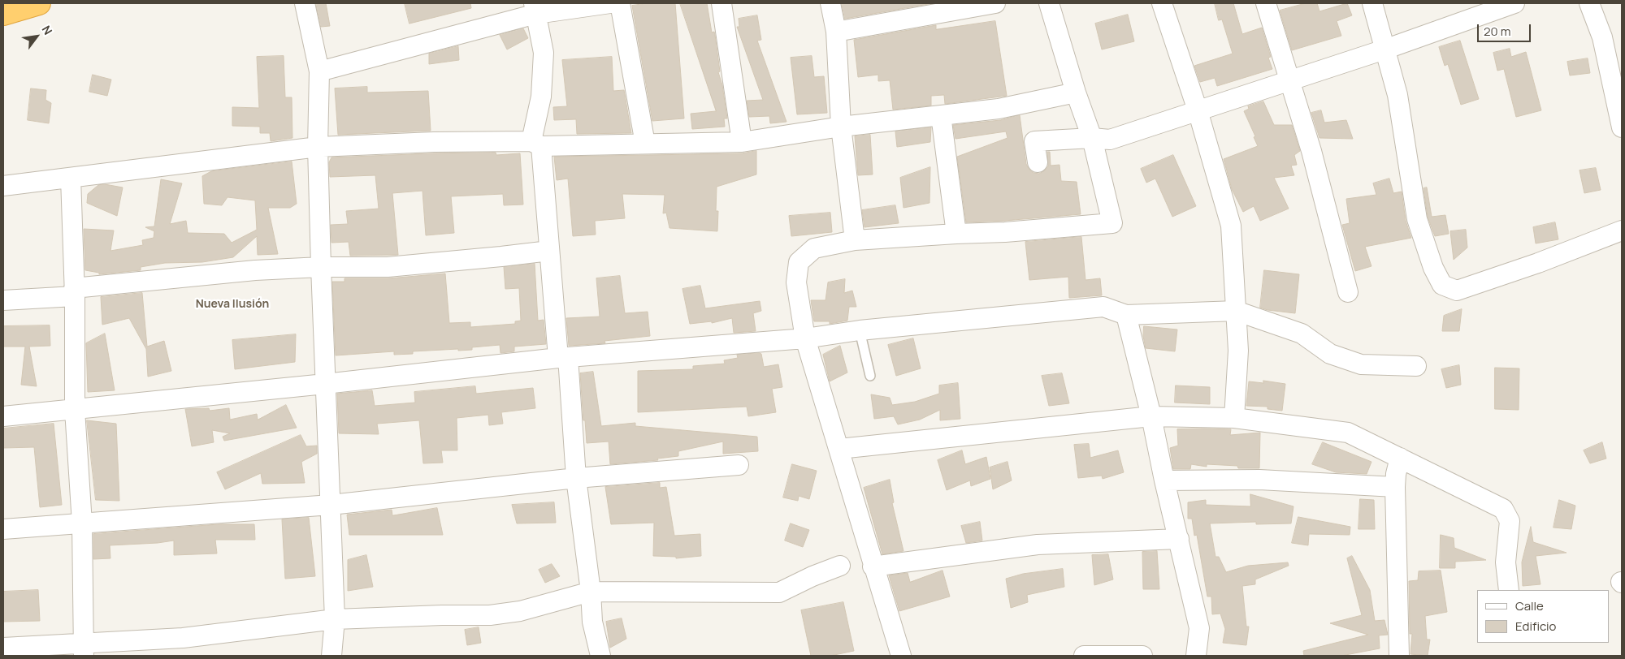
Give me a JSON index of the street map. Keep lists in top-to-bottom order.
{
  "districts": ["Nueva Ilusión"],
  "legend": ["Calle", "Edificio"],
  "scale_bar": "20 m",
  "north": "top right"
}
